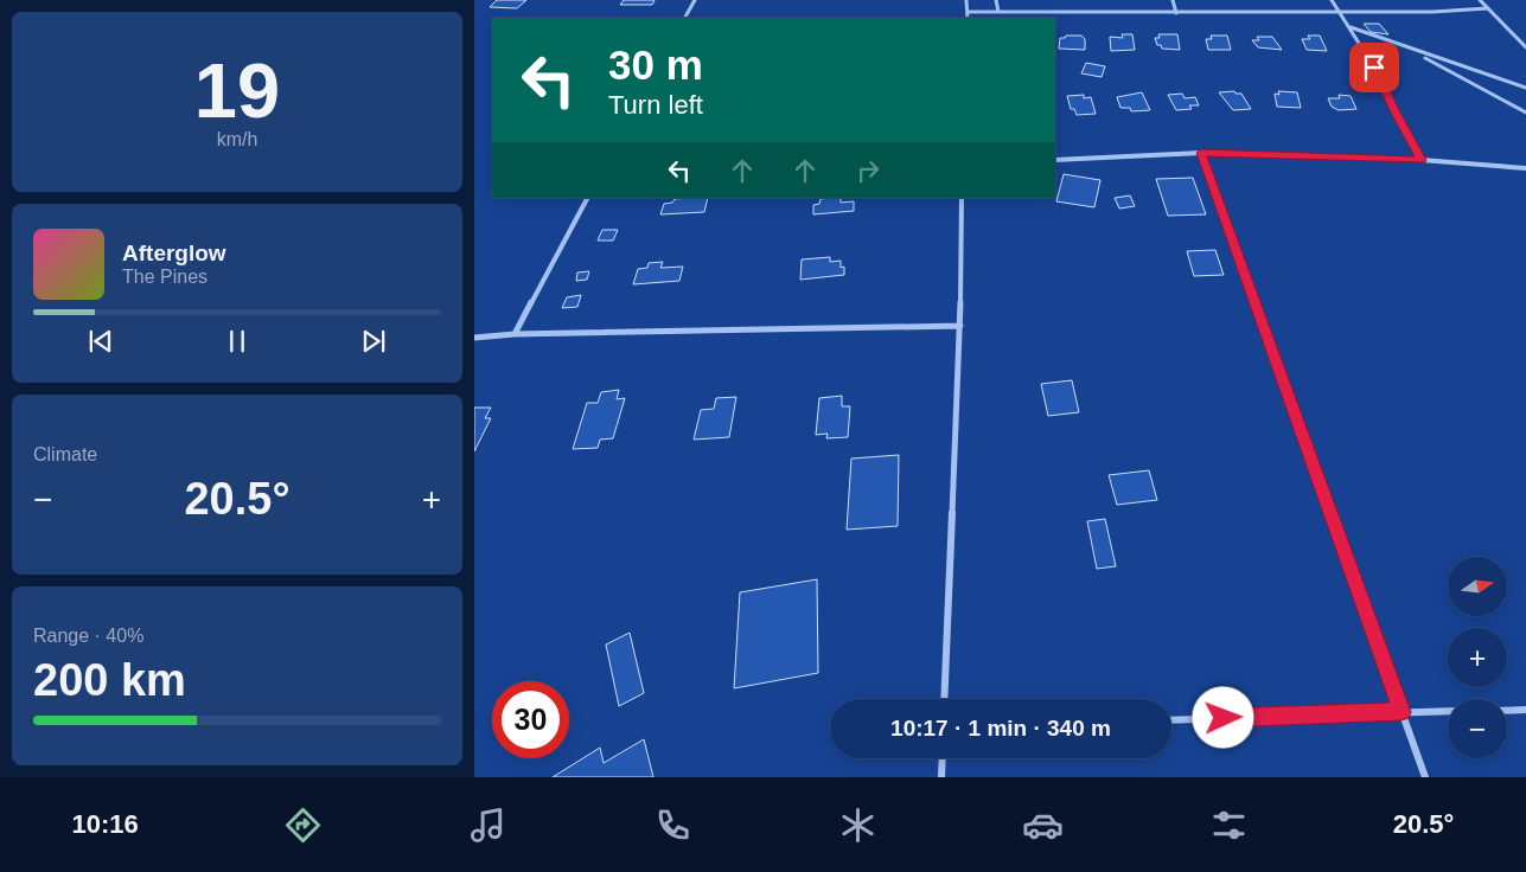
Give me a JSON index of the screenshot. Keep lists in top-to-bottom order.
{
  "north": "right",
  "page": {
    "tile": [
      ["19", "km/h"],
      "Climate",
      ["Range · 40%", "200 km"]
    ],
    "turn": ["30 m", "Turn left"],
    "song": ["Afterglow", "The Pines"],
    "heat": ["−", "20.5°", "+"],
    "map_buttons": ["+", "−"],
    "limit": "30",
    "trip": "10:17 · 1 min · 340 m",
    "tabs": ["10:16", "20.5°"]
  }
}
